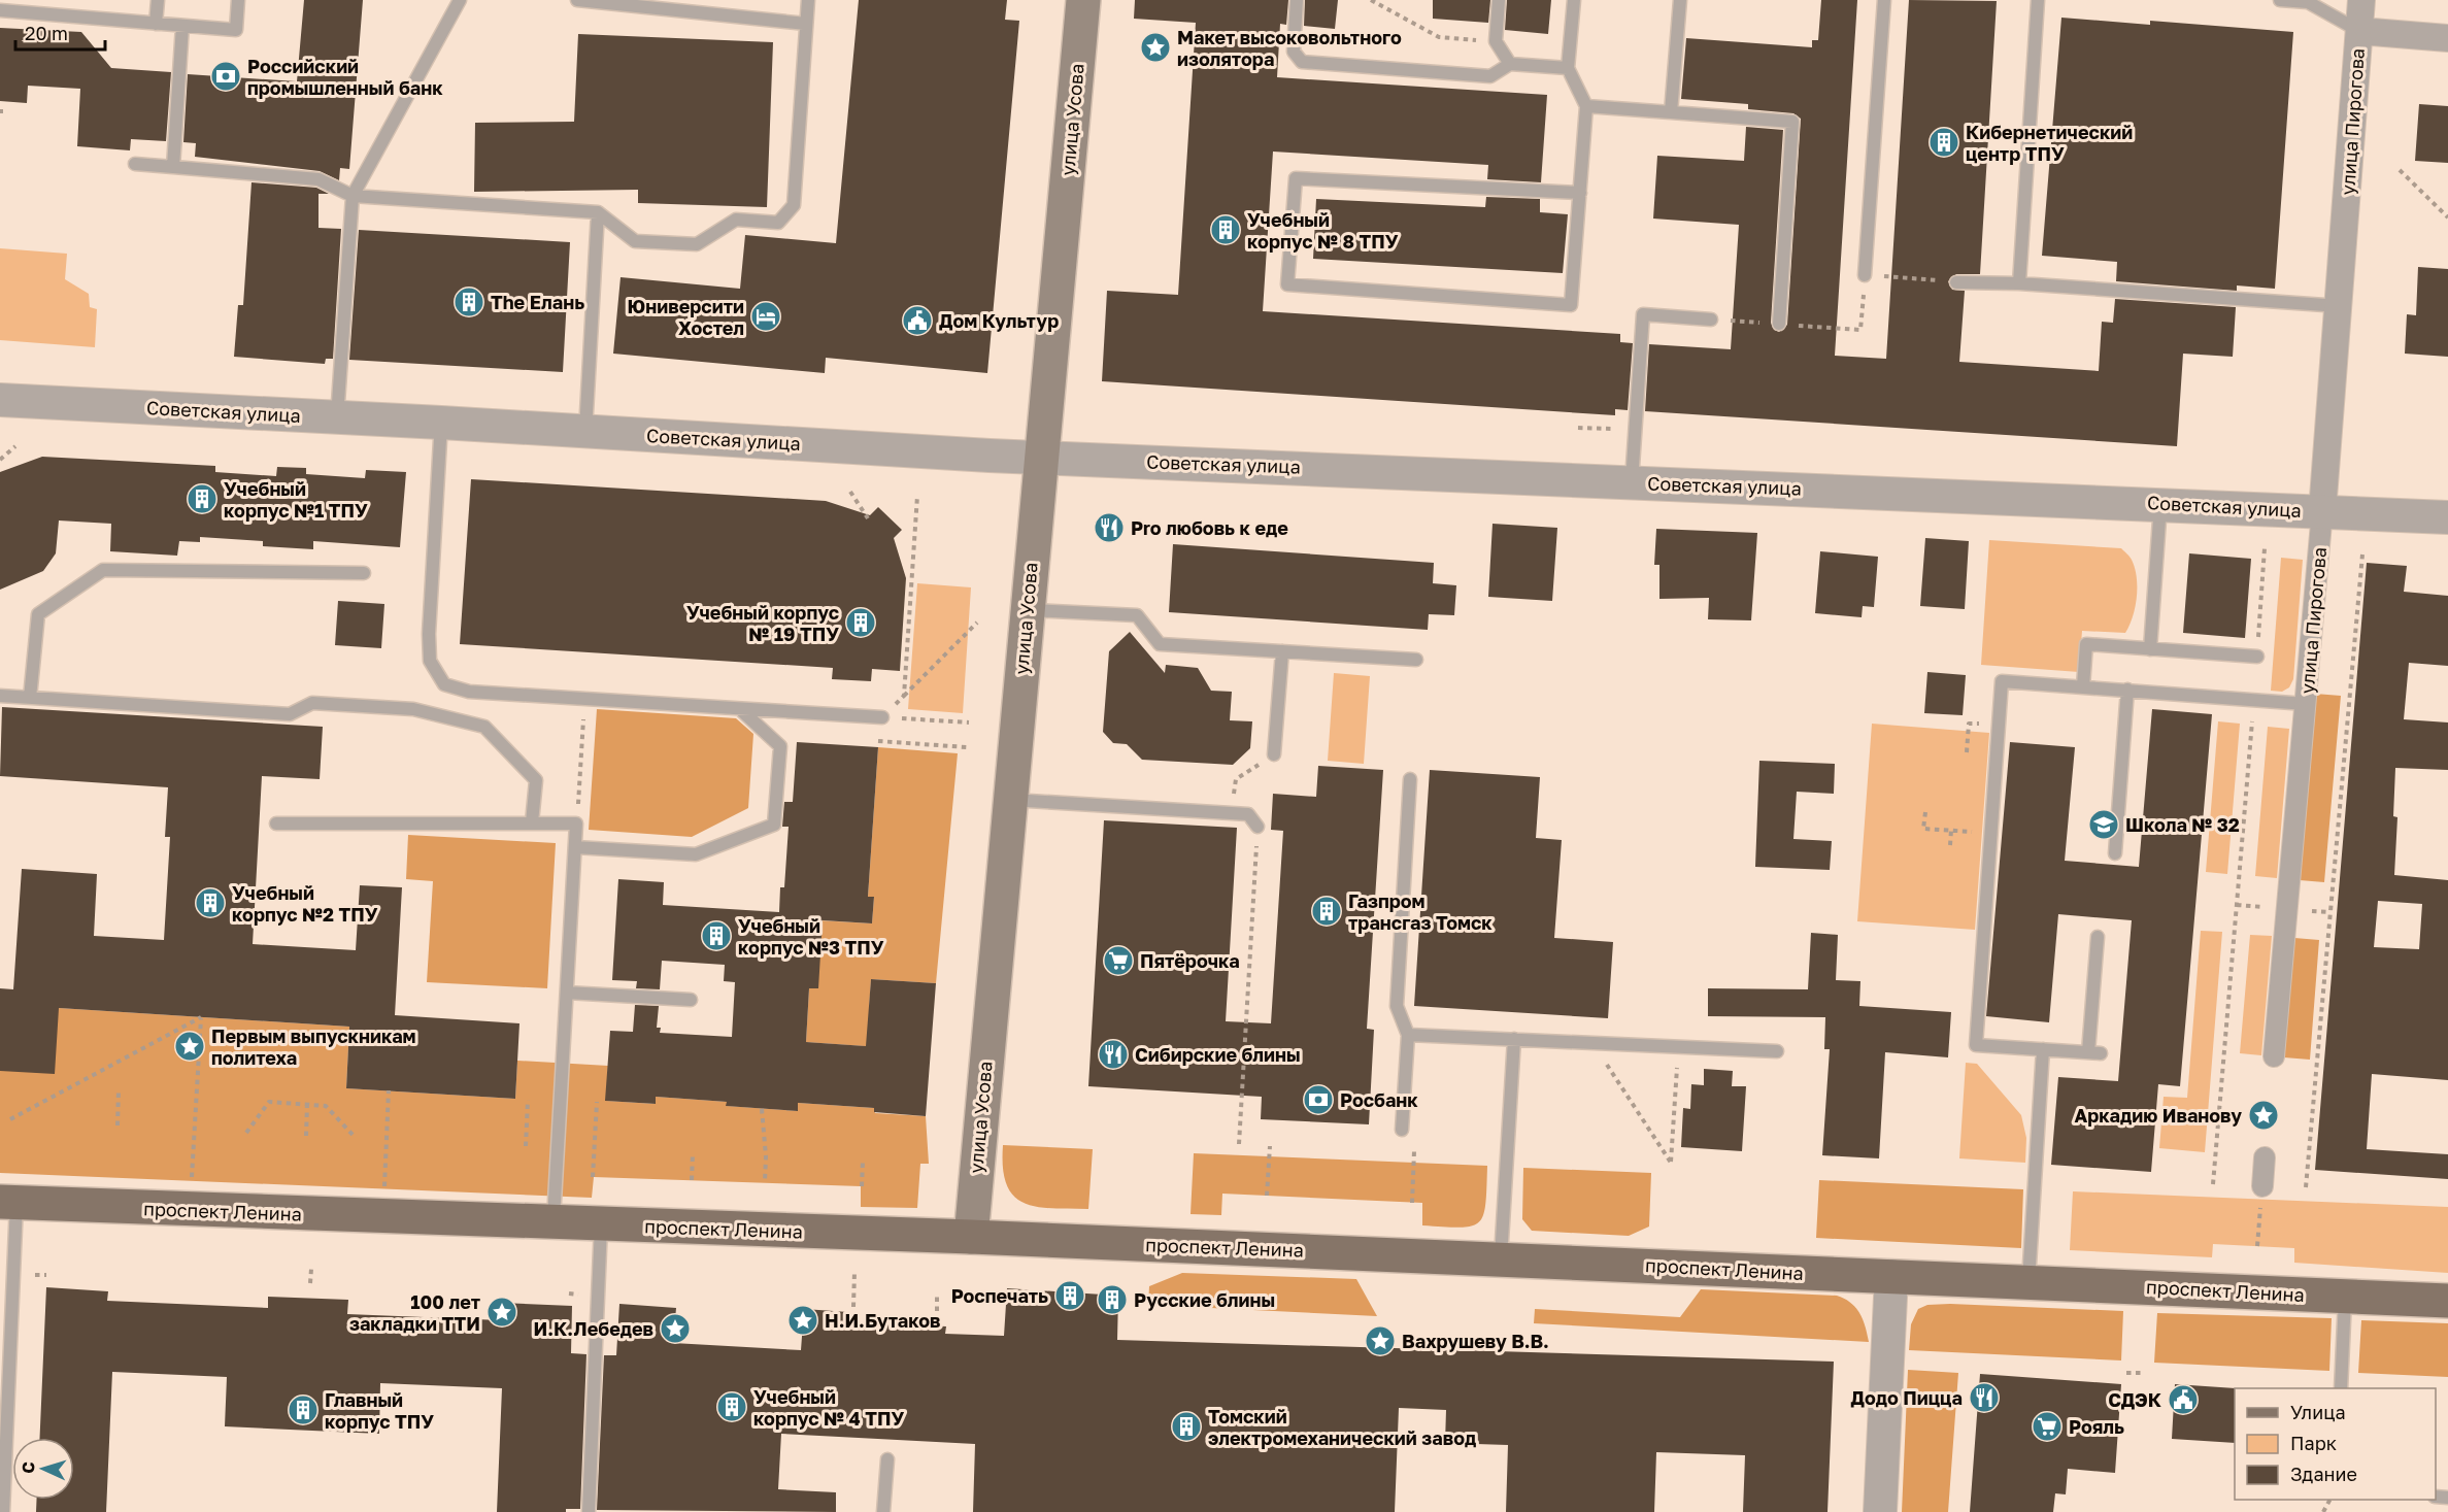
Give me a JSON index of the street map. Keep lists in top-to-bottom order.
{
  "streets": {
    "main road": ["улица Усова", "проспект Ленина"],
    "street": ["улица Пирогова", "Советская улица"]
  },
  "crossings": [
    ["улица Усова", "Советская улица"],
    ["улица Усова", "проспект Ленина"],
    ["улица Пирогова", "Советская улица"]
  ],
  "places": {
    "place": [
      "Макет высоковольтного изолятора",
      "Первым выпускникам политеха",
      "Аркадию Иванову",
      "100 лет закладки ТТИ",
      "Н.И.Бутаков",
      "И.К.Лебедев",
      "Вахрушеву В.В."
    ],
    "bank": ["Российский промышленный банк", "Росбанк"],
    "building": [
      "Кибернетический центр ТПУ",
      "Учебный корпус № 8 ТПУ",
      "The Елань",
      "Учебный корпус №1 ТПУ",
      "Учебный корпус № 19 ТПУ",
      "Учебный корпус №2 ТПУ",
      "Газпром трансгаз Томск",
      "Учебный корпус №3 ТПУ",
      "Роспечать",
      "Русские блины",
      "Учебный корпус № 4 ТПУ",
      "Главный корпус ТПУ",
      "Томский электромеханический завод"
    ],
    "hotel": ["Юниверсити Хостел"],
    "public building": ["Дом Культур", "СДЭК"],
    "restaurant": ["Pro любовь к еде", "Сибирские блины", "Додо Пицца"],
    "school or university": ["Школа № 32"],
    "supermarket": ["Пятёрочка", "Рояль"]
  },
  "legend": ["Улица", "Парк", "Здание"],
  "scale_bar": "20 m",
  "north": "left"
}
